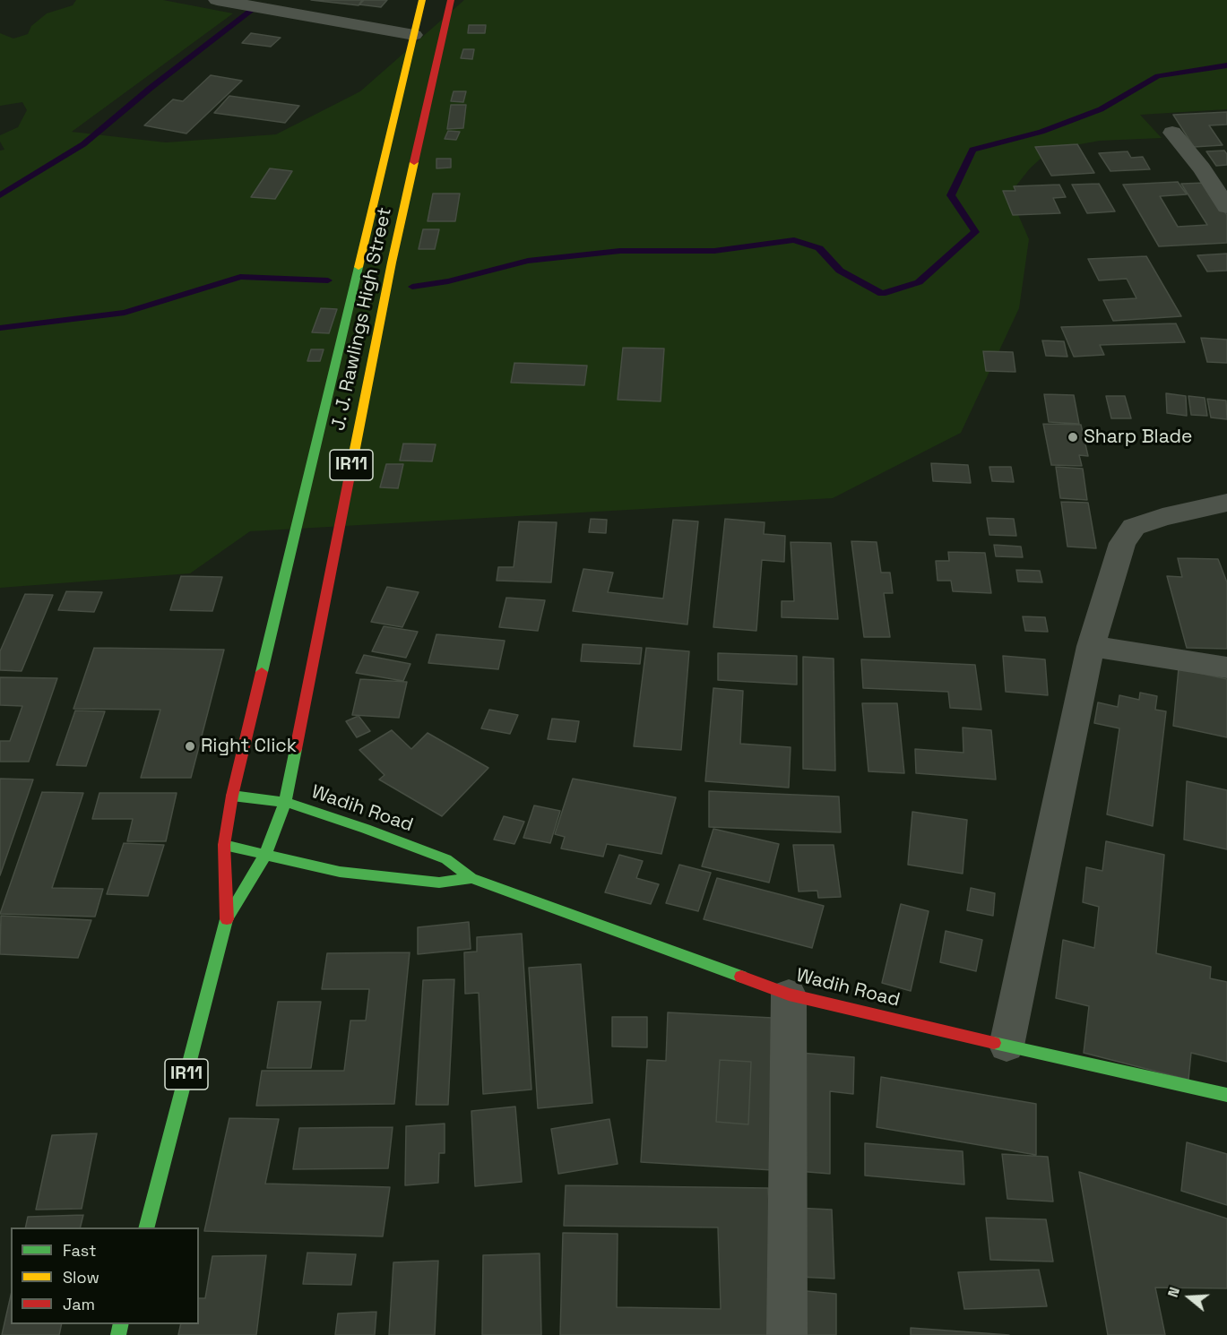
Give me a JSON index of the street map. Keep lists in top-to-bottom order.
{
  "streets": {
    "main road": ["J. J. Rawlings High Street", "IR11", "Wadih Road"]
  },
  "crossings": [
    ["J. J. Rawlings High Street", "Wadih Road"]
  ],
  "places": ["Sharp Blade", "Right Click"],
  "legend": ["Fast", "Slow", "Jam"],
  "north": "left"
}
